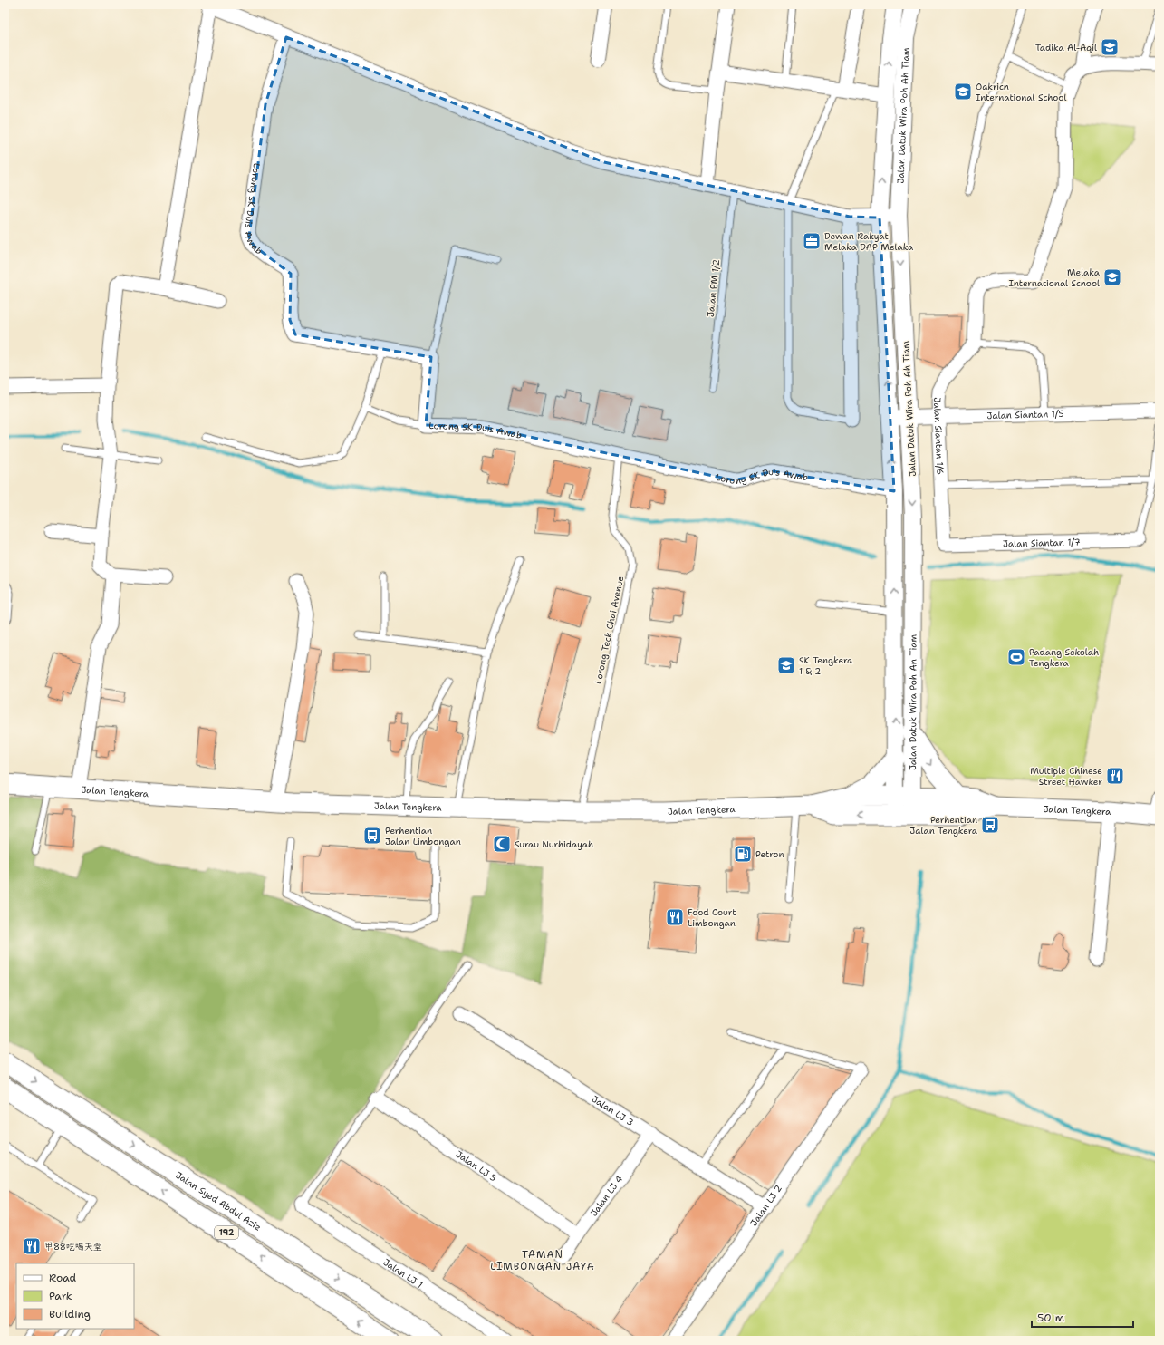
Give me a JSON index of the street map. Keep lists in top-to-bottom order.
{
  "streets": {
    "main road": ["Jalan Tengkera", "Jalan Syed Abdul Aziz", "192"],
    "street": [
      "Jalan Datuk Wira Poh Ah Tiam",
      "Lorong SK Duis Awab",
      "Jalan Siantan 1/5",
      "Jalan Siantan 1/6",
      "Jalan Siantan 1/7",
      "Jalan LJ 3",
      "Jalan LJ 5",
      "Jalan LJ 4",
      "Jalan LJ 2",
      "Jalan LJ 1"
    ],
    "lane": ["Jalan PM 1/2", "Lorong Teck Chai Avenue"]
  },
  "crossings": [
    ["Jalan Datuk Wira Poh Ah Tiam", "Lorong SK Duis Awab"],
    ["Jalan Datuk Wira Poh Ah Tiam", "Jalan Siantan 1/5"],
    ["Jalan Datuk Wira Poh Ah Tiam", "Jalan Tengkera"],
    ["Lorong SK Duis Awab", "Lorong Teck Chai Avenue"],
    ["Jalan Siantan 1/5", "Jalan Siantan 1/6"],
    ["Jalan Siantan 1/6", "Jalan Siantan 1/7"],
    ["Lorong Teck Chai Avenue", "Jalan Tengkera"],
    ["Jalan LJ 3", "Jalan LJ 4"],
    ["Jalan LJ 3", "Jalan LJ 2"],
    ["Jalan LJ 5", "Jalan LJ 4"]
  ],
  "districts": ["TAMAN LIMBONGAN JAYA"],
  "places": {
    "school or university": [
      "Tadika Al-Aqil",
      "Oakrich International School",
      "Melaka International School",
      "SK Tengkera 1 & 2"
    ],
    "office": ["Dewan Rakyat Melaka DAP Melaka"],
    "sports": ["Padang Sekolah Tengkera"],
    "restaurant": ["Multiple Chinese Street Hawker", "Food Court Limbongan", "甲88吃喝天堂"],
    "bus stop": ["Perhentian Jalan Tengkera", "Perhentian Jalan Limbongan"],
    "mosque": ["Surau Nurhidayah"],
    "fuel station": ["Petron"]
  },
  "legend": ["Road", "Park", "Building"],
  "scale_bar": "50 m"
}
